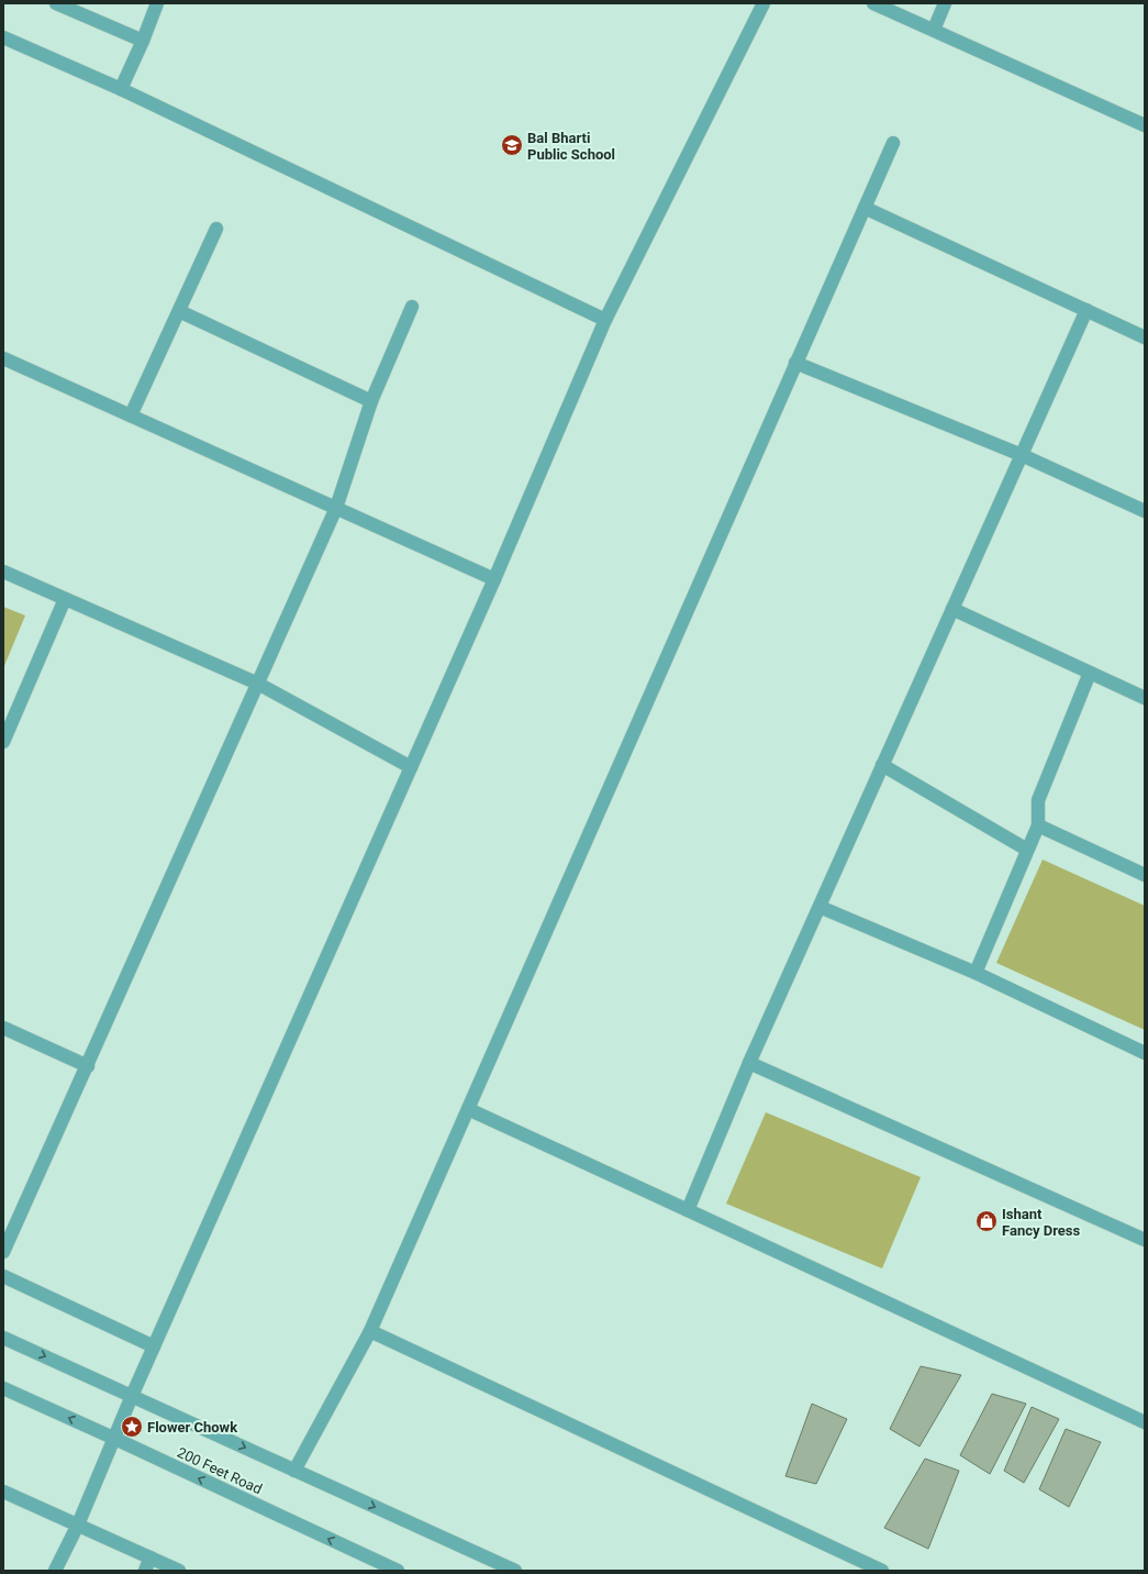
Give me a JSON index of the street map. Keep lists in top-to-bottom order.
{
  "streets": {
    "street": ["200 Feet Road"]
  },
  "places": {
    "school or university": ["Bal Bharti Public School"],
    "shop": ["Ishant Fancy Dress"],
    "place": ["Flower Chowk"]
  }
}
